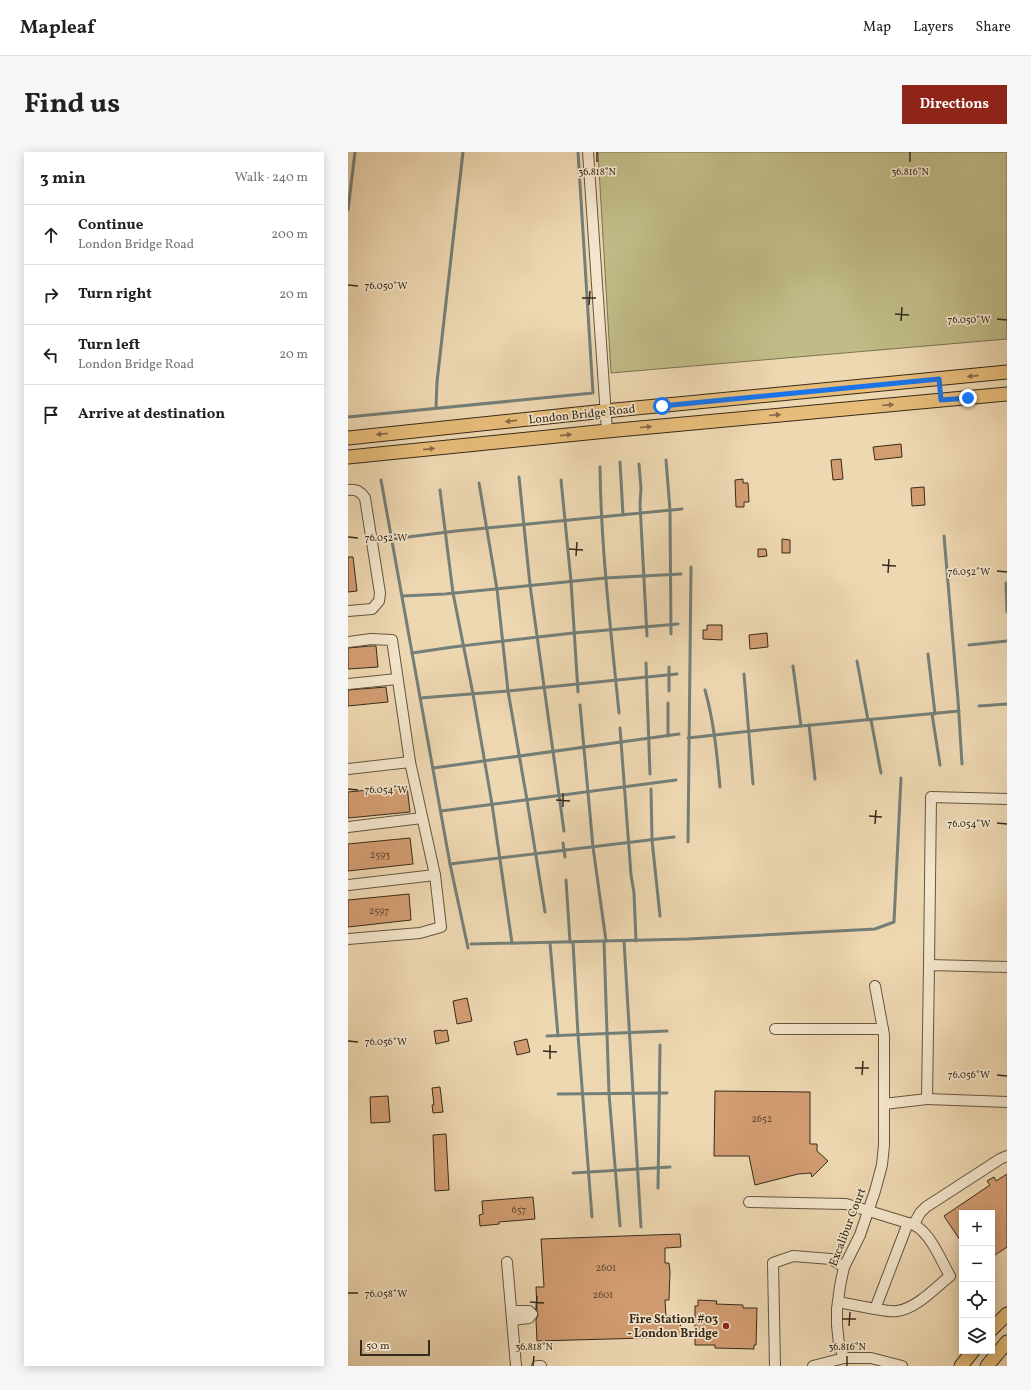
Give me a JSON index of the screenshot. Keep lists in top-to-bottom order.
{
  "streets": {
    "main road": ["London Bridge Road"],
    "street": ["Excalibur Court"]
  },
  "places": ["Fire Station #03 - London Bridge"],
  "house_numbers": [
    "2593",
    "2597",
    "2652",
    "657",
    "2601",
    "2601"
  ],
  "scale_bar": "50 m",
  "page": {
    "header": "Mapleaf",
    "nav": ["Map", "Layers", "Share"],
    "title": "Find us",
    "buttons": "Directions",
    "heading": ["3 min", "Walk · 240 m"],
    "list": [
      ["Continue", "London Bridge Road", "200 m"],
      ["Turn right", "20 m"],
      ["Turn left", "London Bridge Road", "20 m"],
      "Arrive at destination"
    ],
    "map_buttons": ["+", "−"],
    "scale": "50 m"
  },
  "coordinates": [
    "36.818°N",
    "36.816°N",
    "76.050°W",
    "76.052°W",
    "76.054°W",
    "76.056°W",
    "76.058°W"
  ]
}
